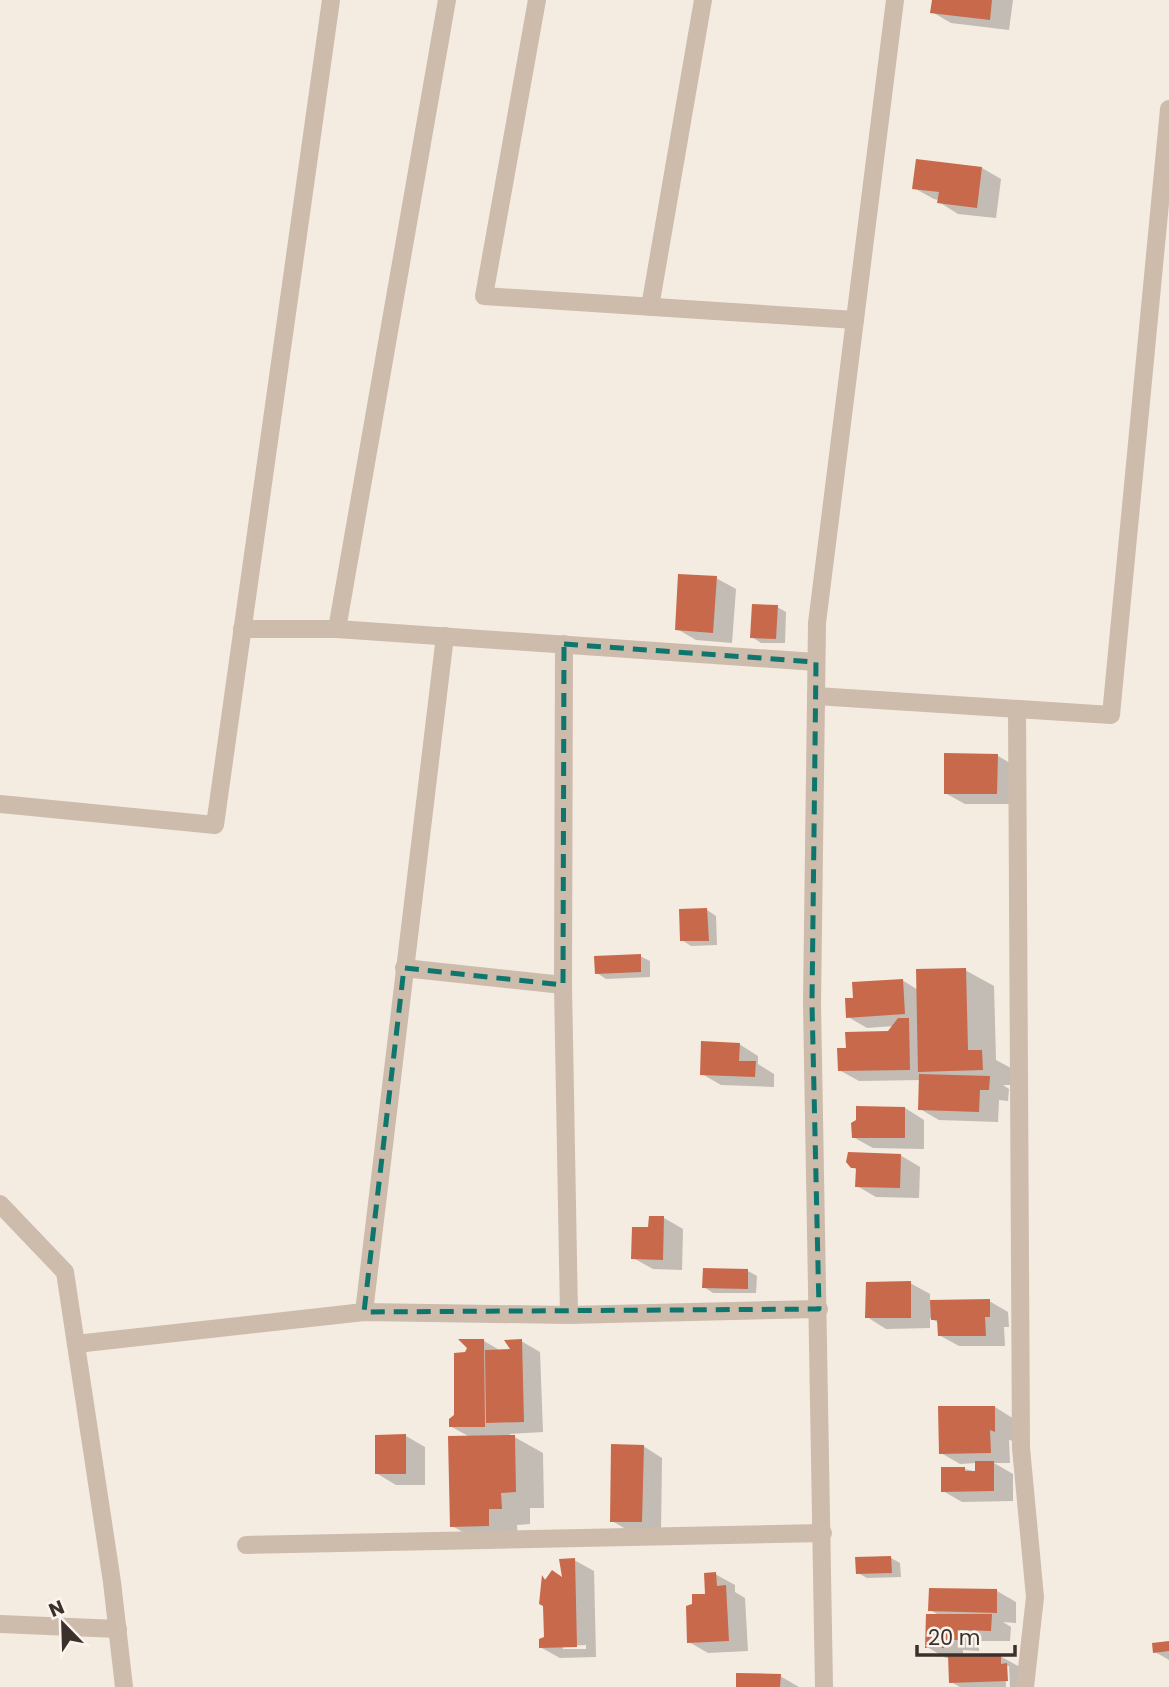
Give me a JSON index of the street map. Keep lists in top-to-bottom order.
{
  "scale_bar": "20 m",
  "north": "top left"
}
